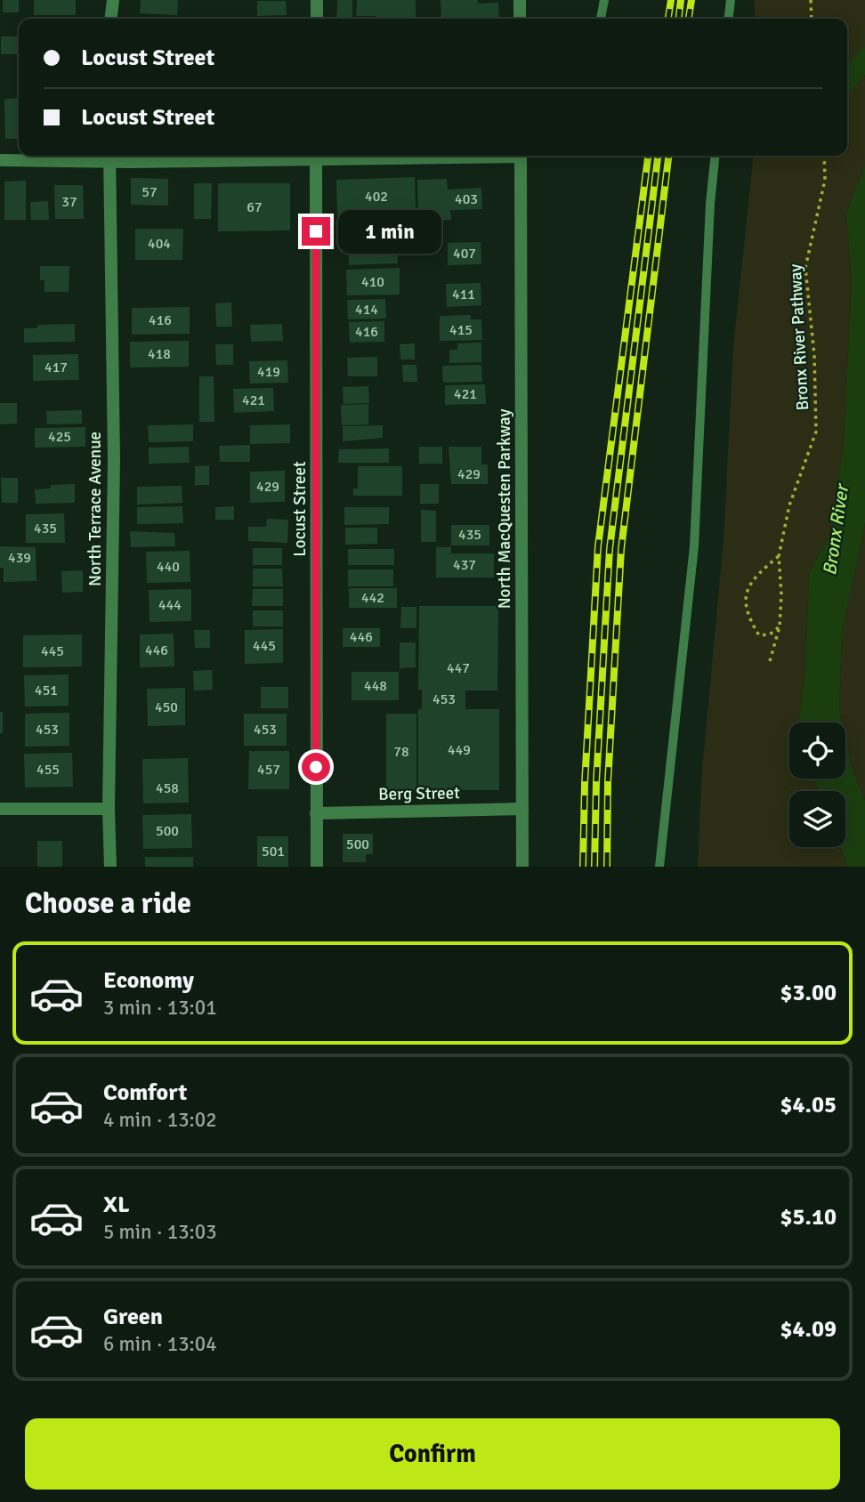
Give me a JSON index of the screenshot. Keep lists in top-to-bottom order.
{
  "streets": {
    "street": [
      "North Terrace Avenue",
      "Locust Street",
      "North MacQuesten Parkway",
      "Berg Street"
    ],
    "path": ["Bronx River Pathway"]
  },
  "crossings": [
    ["Locust Street", "Berg Street"],
    ["North MacQuesten Parkway", "Berg Street"]
  ],
  "water": ["Bronx River"],
  "house_numbers": [
    "57",
    "402",
    "403",
    "37",
    "67",
    "404",
    "407",
    "410",
    "411",
    "414",
    "416",
    "415",
    "416",
    "418",
    "417",
    "419",
    "421",
    "421",
    "425",
    "429",
    "429",
    "435",
    "435",
    "439",
    "437",
    "440",
    "442",
    "444",
    "446",
    "445",
    "446",
    "445",
    "447",
    "448",
    "451",
    "453",
    "450",
    "453",
    "453",
    "449",
    "78",
    "455",
    "457",
    "458",
    "500",
    "500",
    "501"
  ],
  "page": {
    "banner": ["Locust Street", "Locust Street"],
    "bubble": "1 min",
    "heading": "Choose a ride",
    "list": [
      {
        "name": "Economy",
        "note": "3 min · 13:01",
        "value": "$3.00"
      },
      {
        "name": "Comfort",
        "note": "4 min · 13:02",
        "value": "$4.05"
      },
      {
        "name": "XL",
        "note": "5 min · 13:03",
        "value": "$5.10"
      },
      {
        "name": "Green",
        "note": "6 min · 13:04",
        "value": "$4.09"
      }
    ],
    "buttons": "Confirm"
  }
}
